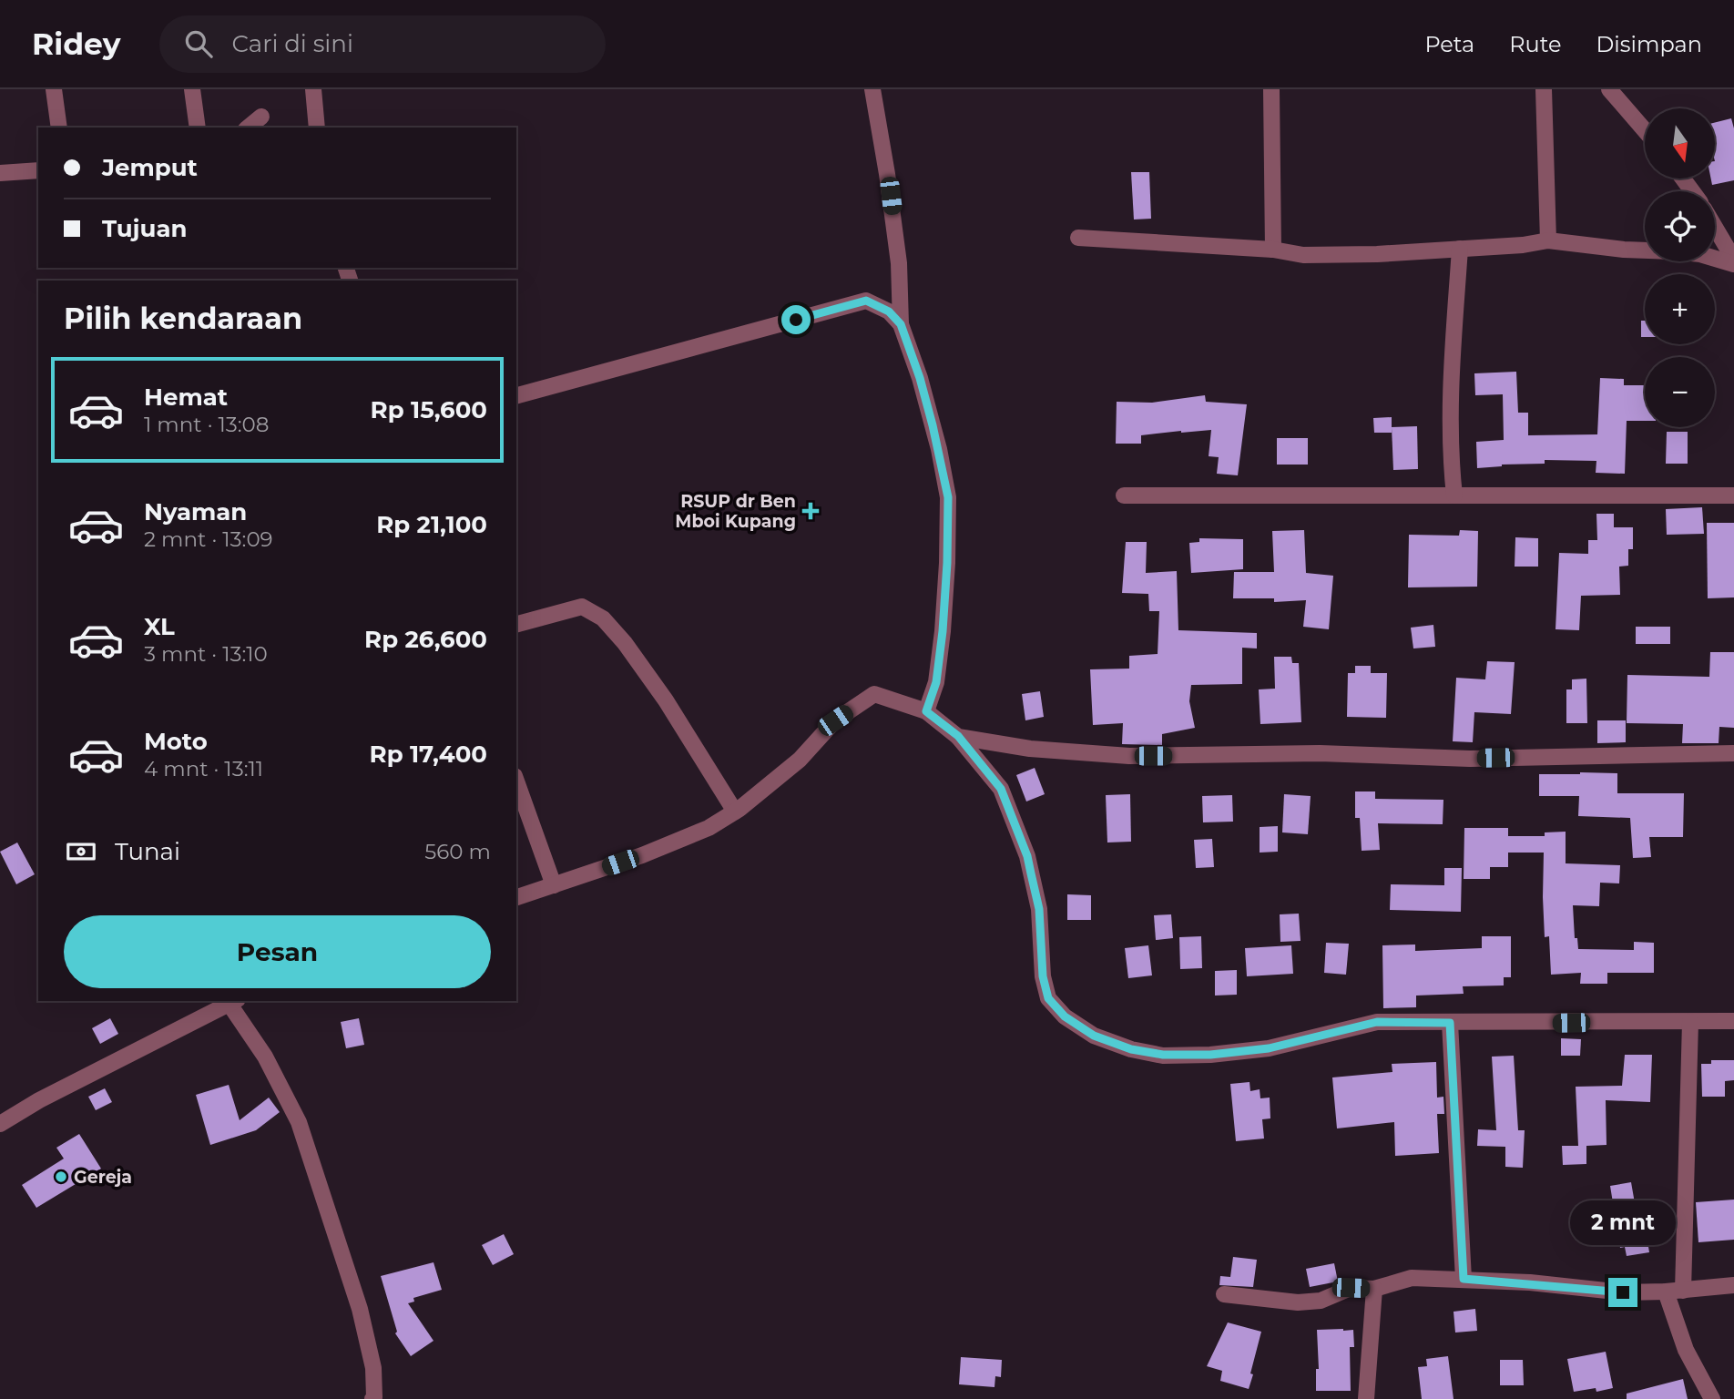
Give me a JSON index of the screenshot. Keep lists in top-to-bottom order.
{
  "places": {
    "health": ["RSUP dr Ben Mboi Kupang"],
    "other": ["Gereja"]
  },
  "north": "bottom",
  "page": {
    "header": "Ridey",
    "search": "Cari di sini",
    "nav": ["Peta", "Rute", "Disimpan"],
    "map_buttons": ["+", "−"],
    "banner": ["Jemput", "Tujuan"],
    "heading": "Pilih kendaraan",
    "list": [
      {
        "name": "Hemat",
        "note": "1 mnt · 13:08",
        "value": "Rp 15,600"
      },
      {
        "name": "Nyaman",
        "note": "2 mnt · 13:09",
        "value": "Rp 21,100"
      },
      {
        "name": "XL",
        "note": "3 mnt · 13:10",
        "value": "Rp 26,600"
      },
      {
        "name": "Moto",
        "note": "4 mnt · 13:11",
        "value": "Rp 17,400"
      }
    ],
    "pay": ["Tunai", "560 m"],
    "buttons": "Pesan",
    "bubble": "2 mnt"
  }
}
